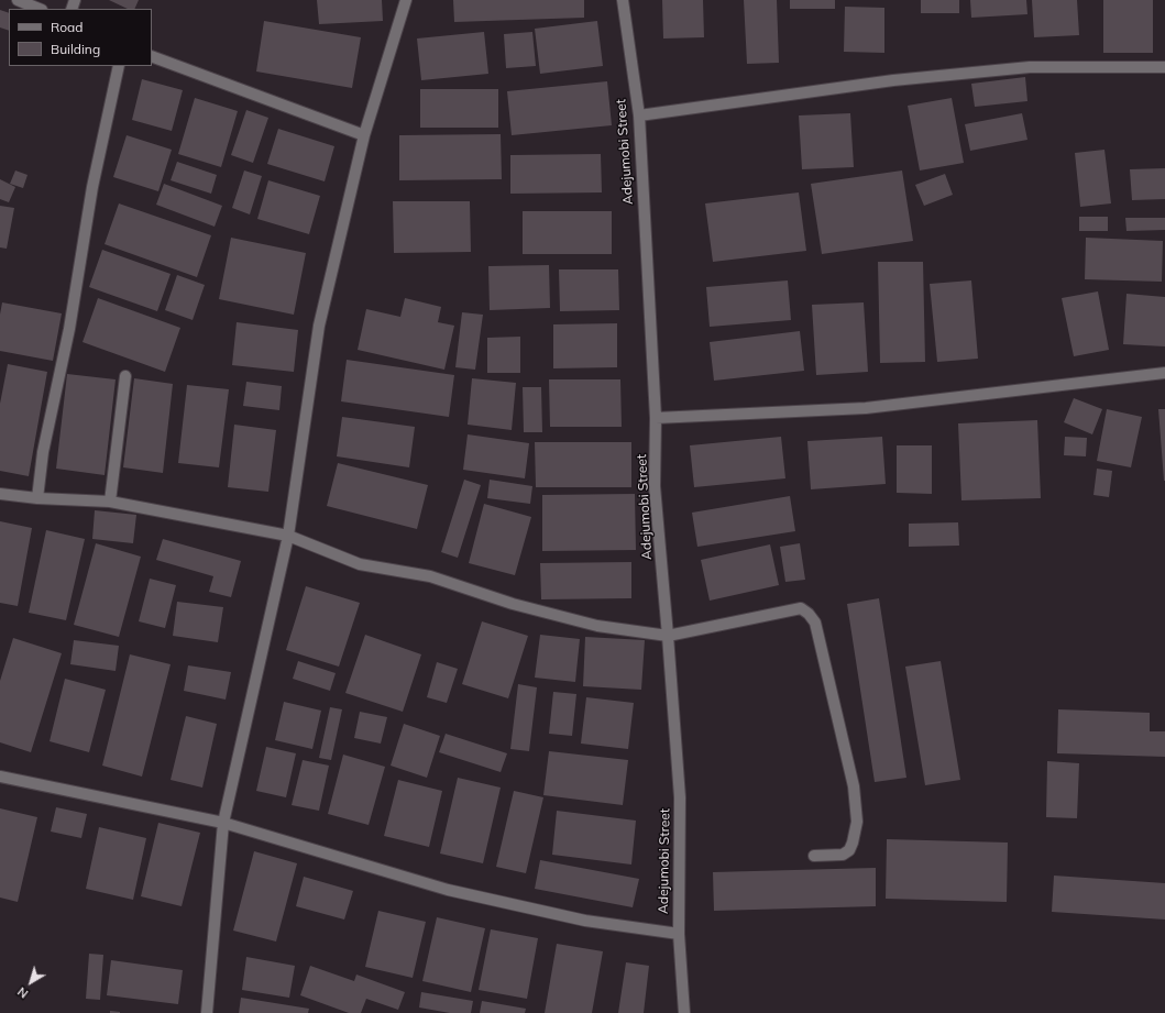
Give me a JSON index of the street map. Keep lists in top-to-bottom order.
{
  "streets": {
    "street": ["Adejumobi Street"]
  },
  "legend": ["Road", "Building"],
  "north": "bottom left"
}
